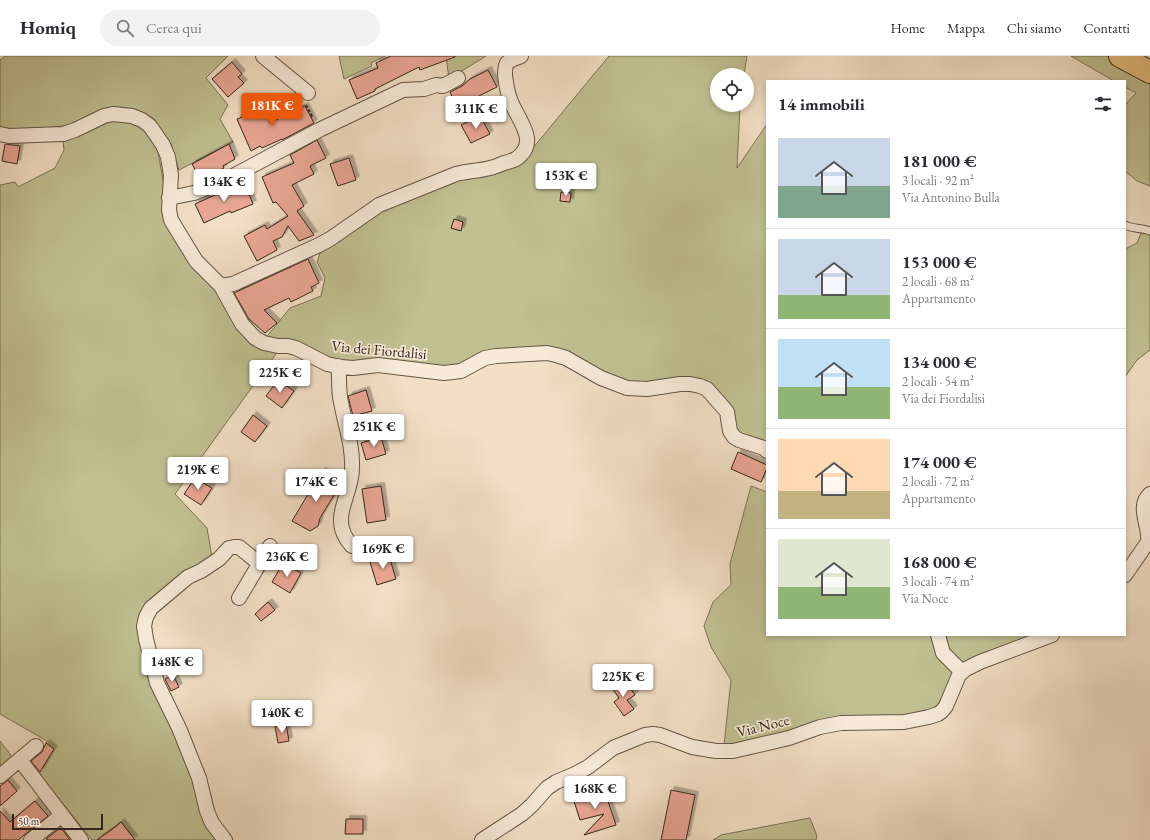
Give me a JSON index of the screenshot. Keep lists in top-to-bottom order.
{
  "streets": {
    "street": ["Via dei Fiordalisi", "Via Noce"]
  },
  "scale_bar": "50 m",
  "page": {
    "header": "Homiq",
    "search": "Cerca qui",
    "nav": [
      "Home",
      "Mappa",
      "Chi siamo",
      "Contatti"
    ],
    "heading": "14 immobili",
    "price": [
      "181K €",
      "311K €",
      "153K €",
      "134K €",
      "225K €",
      "251K €",
      "219K €",
      "174K €",
      "169K €",
      "236K €",
      "148K €",
      "225K €",
      "140K €",
      "168K €"
    ],
    "list": [
      {
        "name": "181 000 €",
        "note": "3 locali · 92 m² · Via Antonino Bulla"
      },
      {
        "name": "153 000 €",
        "note": "2 locali · 68 m² · Appartamento"
      },
      {
        "name": "134 000 €",
        "note": "2 locali · 54 m² · Via dei Fiordalisi"
      },
      {
        "name": "174 000 €",
        "note": "2 locali · 72 m² · Appartamento"
      },
      {
        "name": "168 000 €",
        "note": "3 locali · 74 m² · Via Noce"
      }
    ],
    "scale": "50 m"
  }
}
